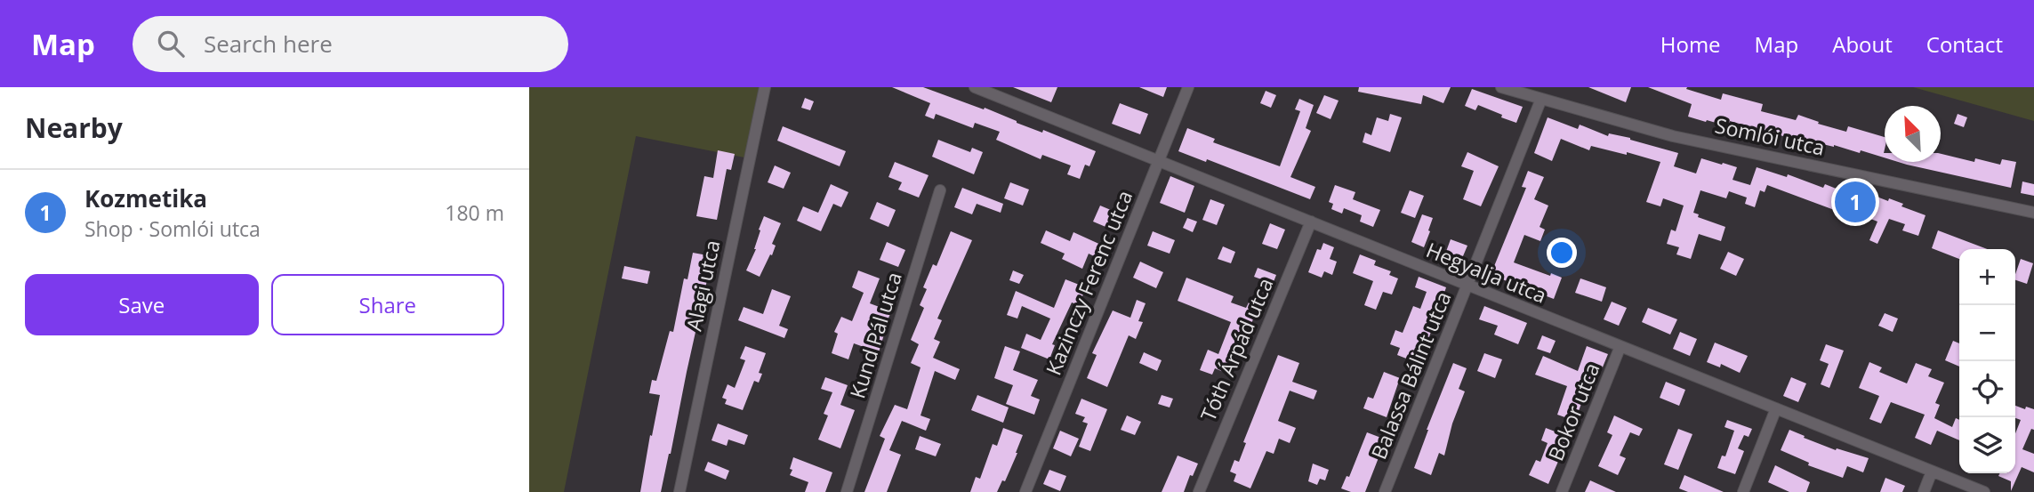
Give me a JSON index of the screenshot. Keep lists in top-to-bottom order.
{
  "streets": {
    "street": [
      "Somlói utca",
      "Hegyalja utca",
      "Kazinczy Ferenc utca",
      "Alagi utca",
      "Kund Pál utca",
      "Tóth Árpád utca",
      "Balassa Bálint utca",
      "Bokor utca"
    ]
  },
  "crossings": [
    ["Somlói utca", "Balassa Bálint utca"],
    ["Hegyalja utca", "Kazinczy Ferenc utca"],
    ["Hegyalja utca", "Tóth Árpád utca"],
    ["Hegyalja utca", "Balassa Bálint utca"],
    ["Hegyalja utca", "Bokor utca"]
  ],
  "north": "top left",
  "page": {
    "header": "Map",
    "search": "Search here",
    "nav": [
      "Home",
      "Map",
      "About",
      "Contact"
    ],
    "heading": "Nearby",
    "list": [
      {
        "mark": "1",
        "name": "Kozmetika",
        "note": "Shop · Somlói utca",
        "value": "180 m"
      }
    ],
    "pins": "1",
    "map_buttons": ["+", "−"],
    "buttons": ["Save", "Share"]
  }
}
